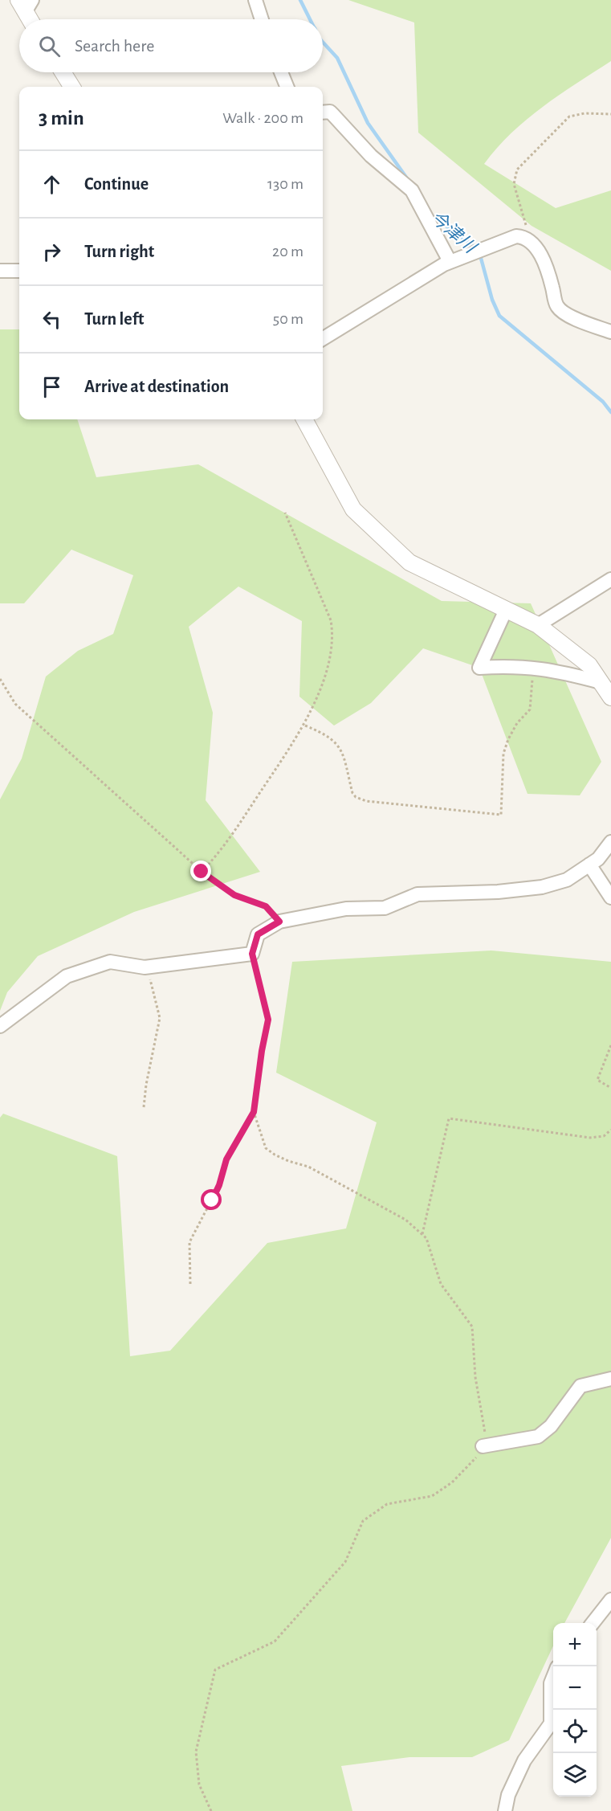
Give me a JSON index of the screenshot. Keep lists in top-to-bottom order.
{
  "water": ["今津川"],
  "page": {
    "search": "Search here",
    "heading": ["3 min", "Walk · 200 m"],
    "list": [
      ["Continue", "130 m"],
      ["Turn right", "20 m"],
      ["Turn left", "50 m"],
      "Arrive at destination"
    ],
    "map_buttons": ["+", "−"]
  }
}
